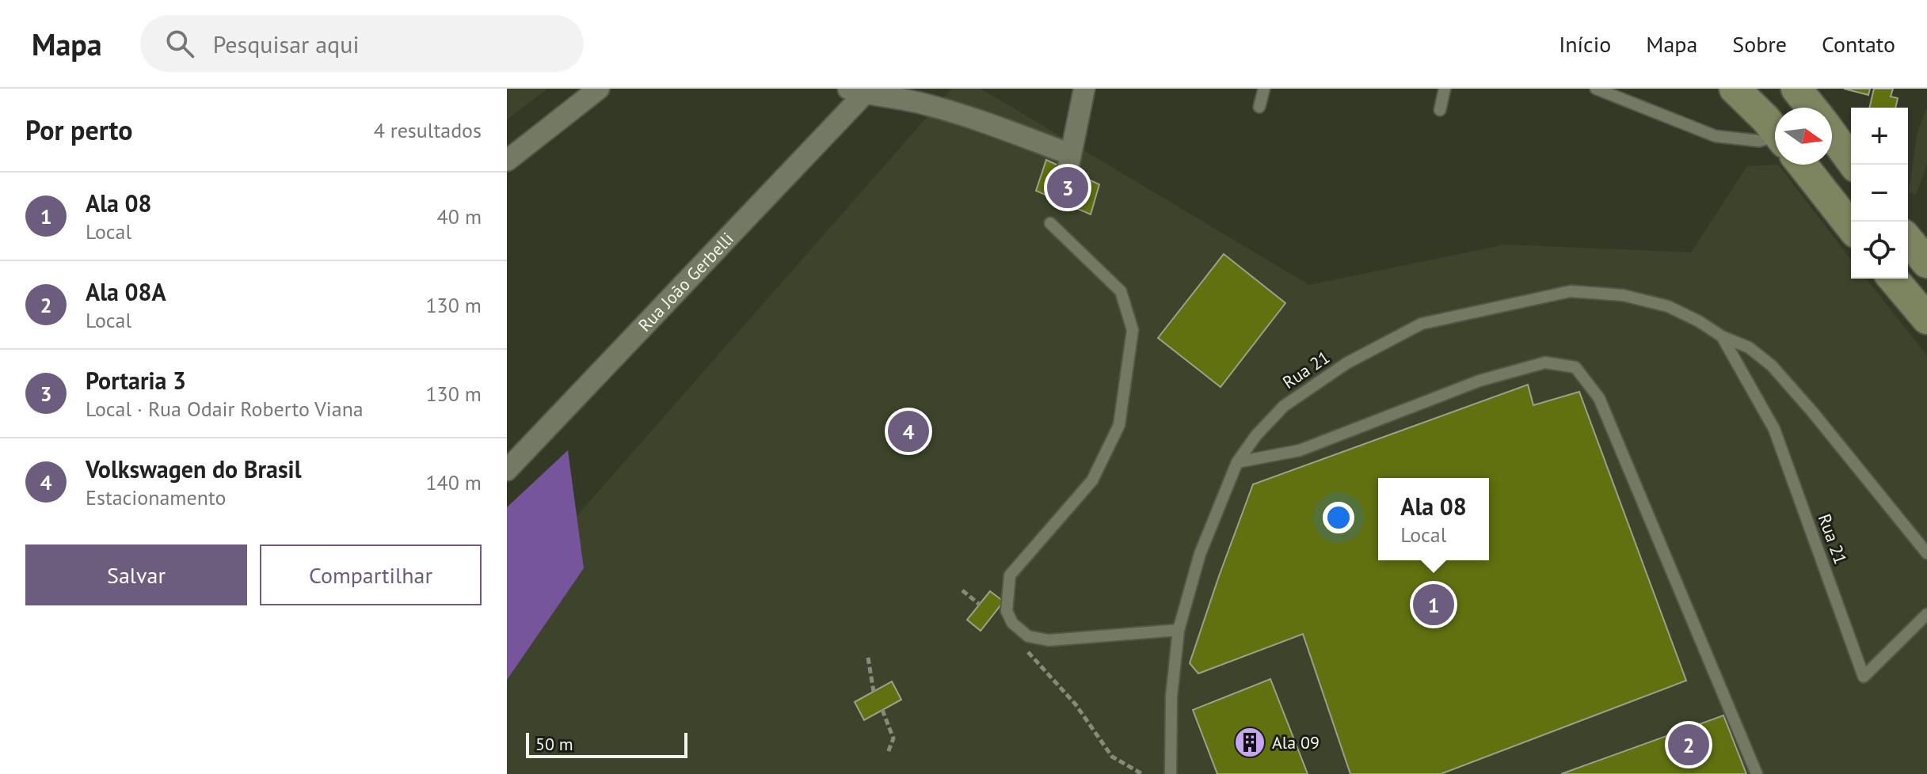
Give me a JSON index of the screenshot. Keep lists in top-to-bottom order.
{
  "streets": {
    "street": ["Rua João Gerbelli"],
    "lane": ["Rua 21"]
  },
  "places": {
    "building": ["Ala 09"]
  },
  "scale_bar": "50 m",
  "north": "right",
  "page": {
    "header": "Mapa",
    "search": "Pesquisar aqui",
    "nav": [
      "Início",
      "Mapa",
      "Sobre",
      "Contato"
    ],
    "heading": ["Por perto", "4 resultados"],
    "map_buttons": ["+", "−"],
    "pins": [
      "3",
      "4",
      "1",
      "2"
    ],
    "list": [
      {
        "mark": "1",
        "name": "Ala 08",
        "note": "Local",
        "value": "40 m"
      },
      {
        "mark": "2",
        "name": "Ala 08A",
        "note": "Local",
        "value": "130 m"
      },
      {
        "mark": "3",
        "name": "Portaria 3",
        "note": "Local · Rua Odair Roberto Viana",
        "value": "130 m"
      },
      {
        "mark": "4",
        "name": "Volkswagen do Brasil",
        "note": "Estacionamento",
        "value": "140 m"
      }
    ],
    "popup": ["Ala 08", "Local"],
    "buttons": ["Salvar", "Compartilhar"],
    "scale": "50 m"
  }
}
